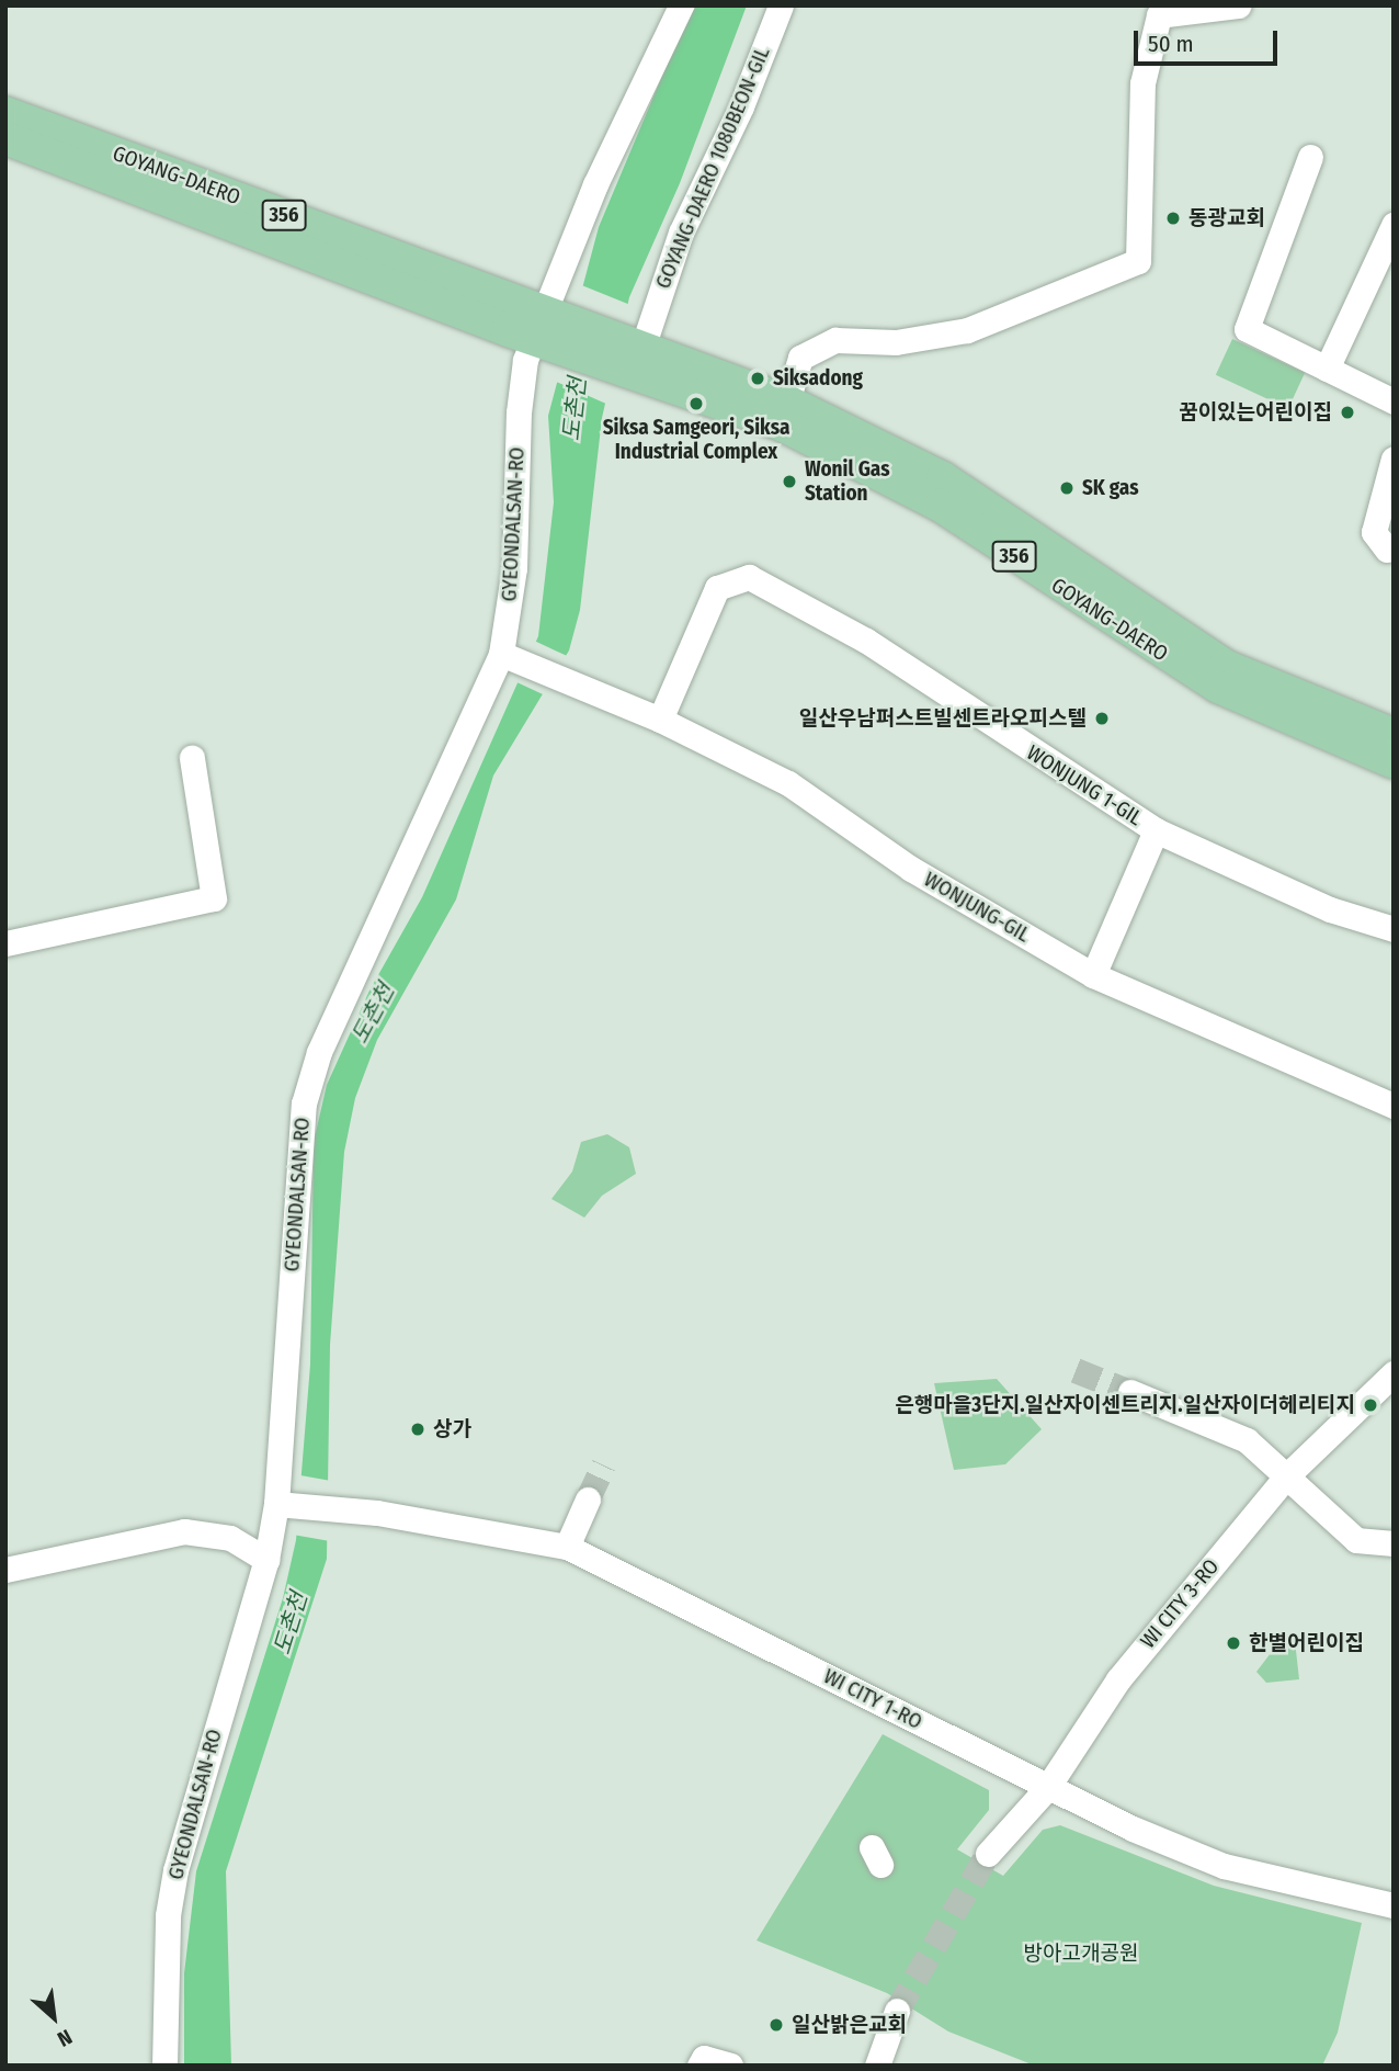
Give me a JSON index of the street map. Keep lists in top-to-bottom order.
{
  "streets": {
    "main road": ["GOYANG-DAERO", "356"],
    "street": [
      "GOYANG-DAERO 1080BEON-GIL",
      "GYEONDALSAN-RO",
      "WONJUNG 1-GIL",
      "WONJUNG-GIL",
      "WI CITY 3-RO",
      "WI CITY 1-RO"
    ]
  },
  "crossings": [
    ["GOYANG-DAERO 1080BEON-GIL", "GOYANG-DAERO"],
    ["GOYANG-DAERO 1080BEON-GIL", "356"],
    ["GOYANG-DAERO", "356"],
    ["GOYANG-DAERO", "GYEONDALSAN-RO"],
    ["356", "GYEONDALSAN-RO"],
    ["GYEONDALSAN-RO", "WONJUNG-GIL"],
    ["GYEONDALSAN-RO", "WI CITY 1-RO"],
    ["WONJUNG 1-GIL", "WONJUNG-GIL"],
    ["WI CITY 3-RO", "WI CITY 1-RO"]
  ],
  "water": ["도촌천"],
  "parks": ["방아고개공원"],
  "places": [
    "동광교회",
    "Siksadong",
    "Siksa Samgeori, Siksa Industrial Complex",
    "꿈이있는어린이집",
    "Wonil Gas Station",
    "SK gas",
    "일산우남퍼스트빌센트라오피스텔",
    "은행마을3단지.일산자이센트리지.일산자이더헤리티지",
    "상가",
    "한별어린이집",
    "일산밝은교회"
  ],
  "scale_bar": "50 m",
  "north": "bottom right"
}
